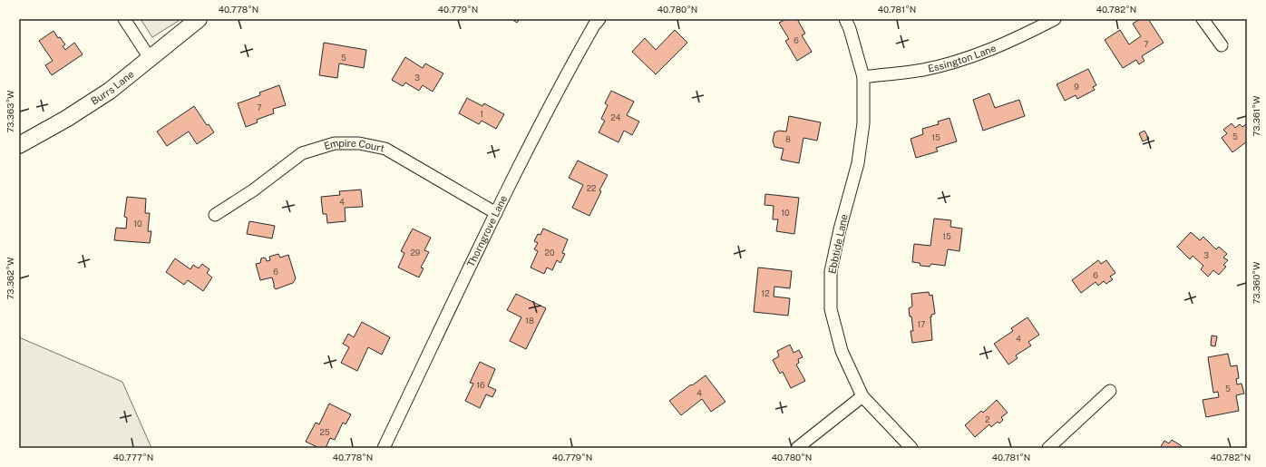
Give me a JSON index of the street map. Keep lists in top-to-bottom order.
{
  "streets": {
    "street": [
      "Essington Lane",
      "Burrs Lane",
      "Empire Court",
      "Thorngrove Lane",
      "Ebbtide Lane"
    ]
  },
  "crossings": [
    ["Essington Lane", "Ebbtide Lane"],
    ["Empire Court", "Thorngrove Lane"]
  ],
  "house_numbers": [
    "6",
    "7",
    "5",
    "3",
    "9",
    "7",
    "1",
    "24",
    "5",
    "15",
    "8",
    "22",
    "4",
    "10",
    "10",
    "15",
    "29",
    "20",
    "3",
    "6",
    "6",
    "12",
    "18",
    "17",
    "4",
    "16",
    "5",
    "4",
    "2",
    "25"
  ],
  "coordinates": [
    "40.778°N",
    "40.779°N",
    "40.780°N",
    "40.781°N",
    "40.782°N",
    "73.363°W",
    "73.361°W",
    "73.362°W",
    "73.360°W",
    "40.777°N"
  ]
}
